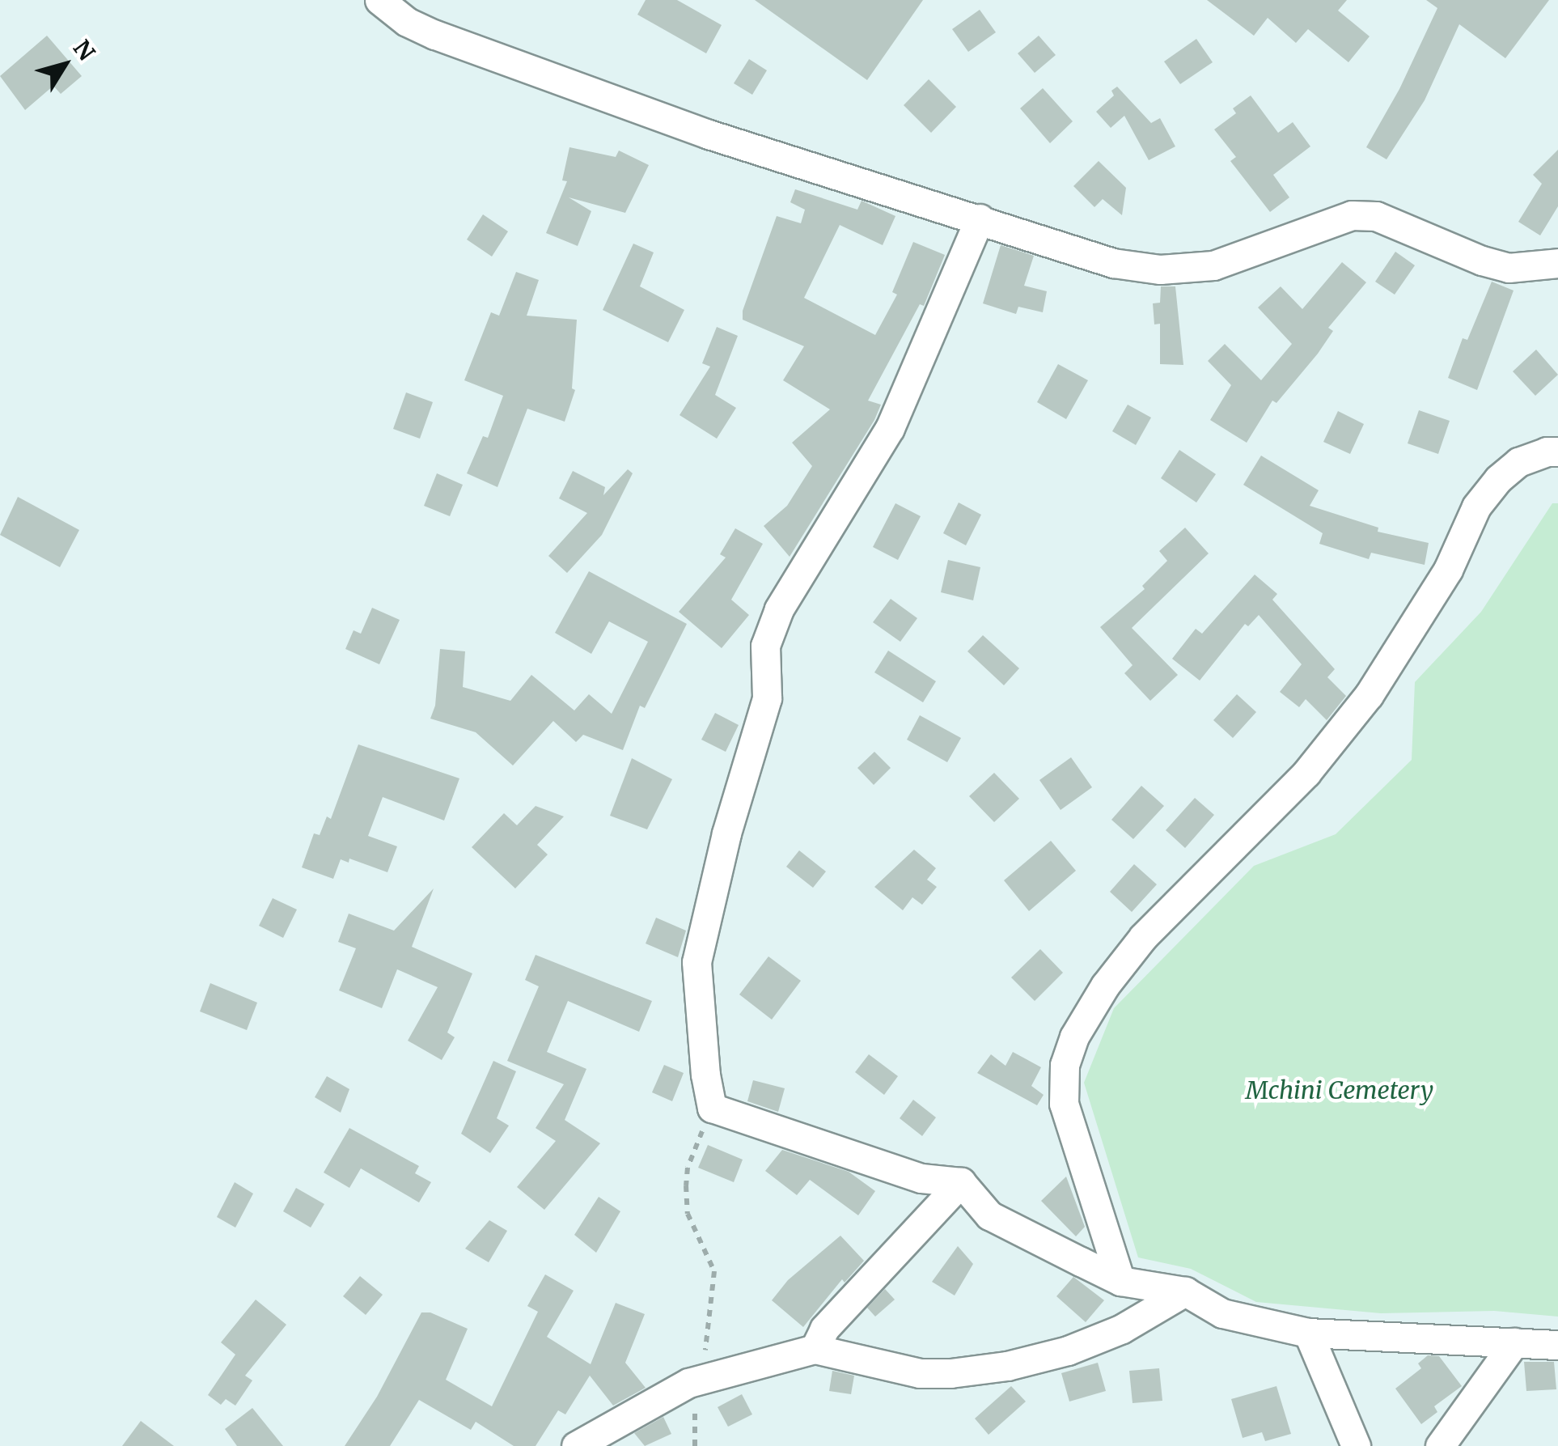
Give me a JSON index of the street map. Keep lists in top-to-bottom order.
{
  "parks": ["Mchini Cemetery"],
  "north": "top right"
}
